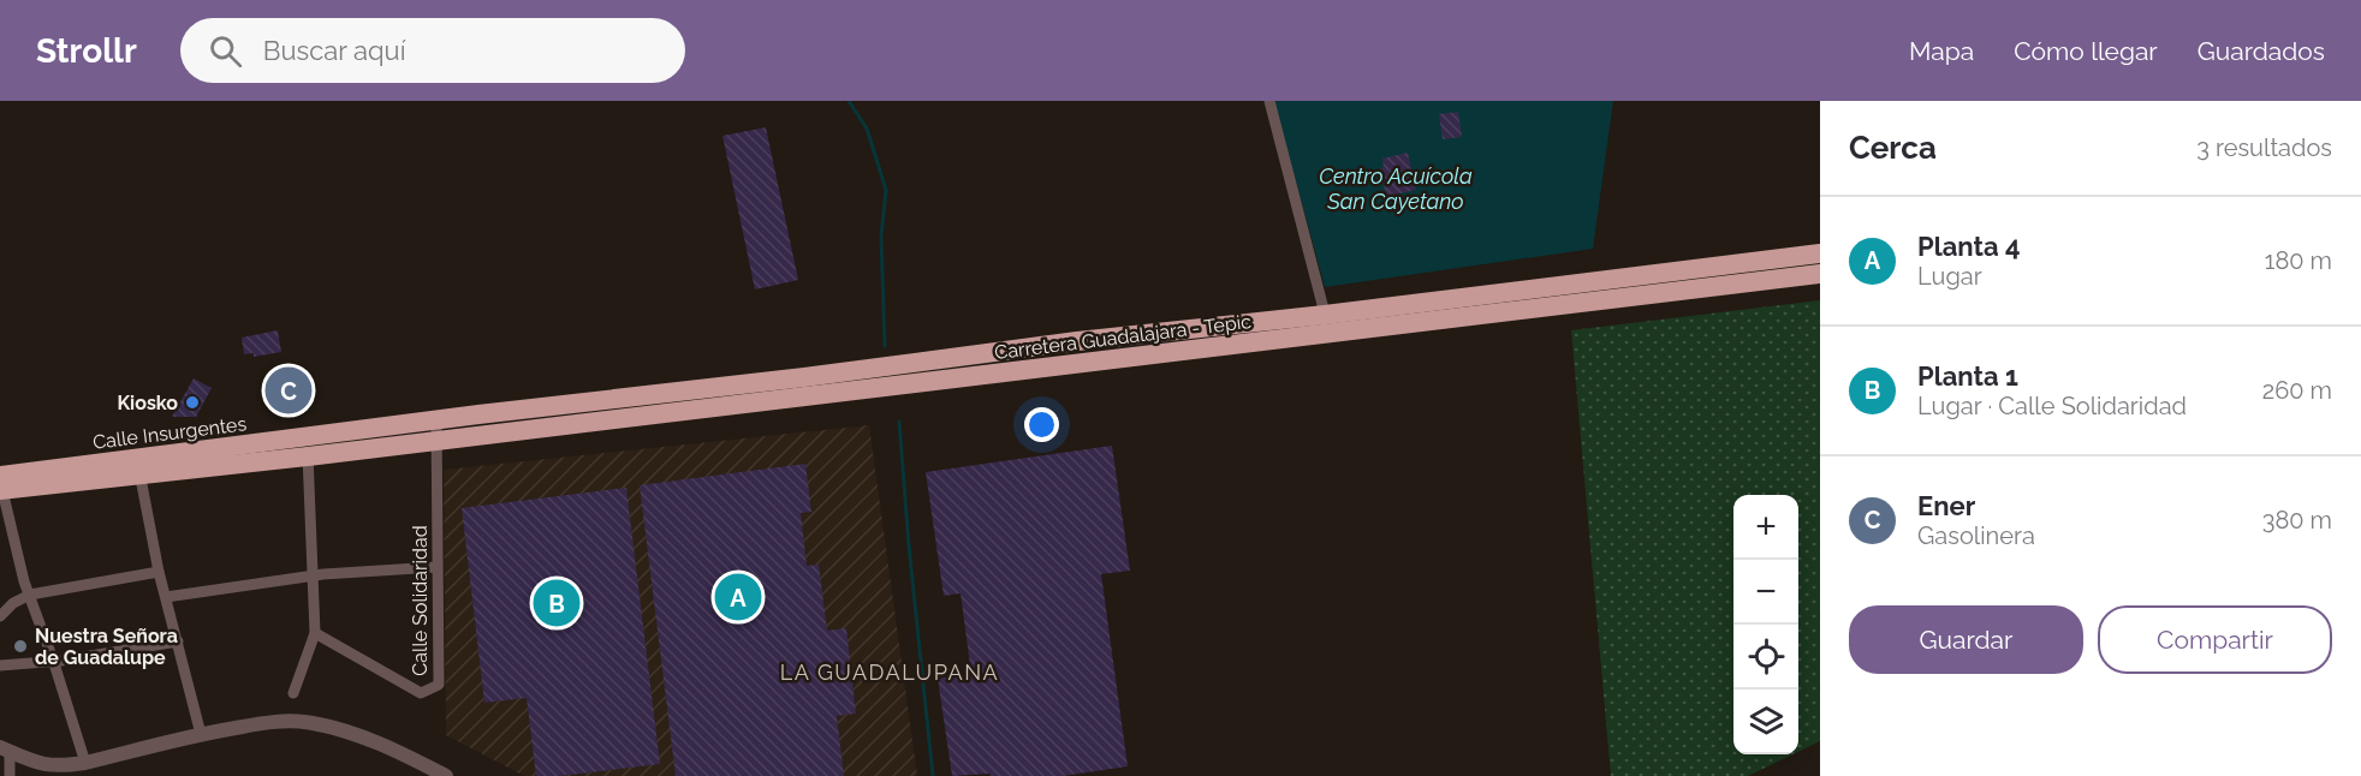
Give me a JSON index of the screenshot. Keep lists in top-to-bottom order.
{
  "streets": {
    "highway": ["Carretera Guadalajara - Tepic", "Calle Insurgentes"],
    "street": ["Calle Solidaridad"]
  },
  "crossings": [
    ["Carretera Guadalajara - Tepic", "Calle Insurgentes"],
    ["Carretera Guadalajara - Tepic", "Calle Solidaridad"],
    ["Calle Insurgentes", "Calle Solidaridad"]
  ],
  "districts": ["LA GUADALUPANA"],
  "water": ["Centro Acuícola San Cayetano"],
  "places": ["Kiosko", "Nuestra Señora de Guadalupe"],
  "page": {
    "header": "Strollr",
    "search": "Buscar aquí",
    "nav": ["Mapa", "Cómo llegar", "Guardados"],
    "heading": ["Cerca", "3 resultados"],
    "list": [
      {
        "mark": "A",
        "name": "Planta 4",
        "note": "Lugar",
        "value": "180 m"
      },
      {
        "mark": "B",
        "name": "Planta 1",
        "note": "Lugar · Calle Solidaridad",
        "value": "260 m"
      },
      {
        "mark": "C",
        "name": "Ener",
        "note": "Gasolinera",
        "value": "380 m"
      }
    ],
    "pins": ["C", "A", "B"],
    "map_buttons": ["+", "−"],
    "buttons": ["Guardar", "Compartir"]
  }
}
